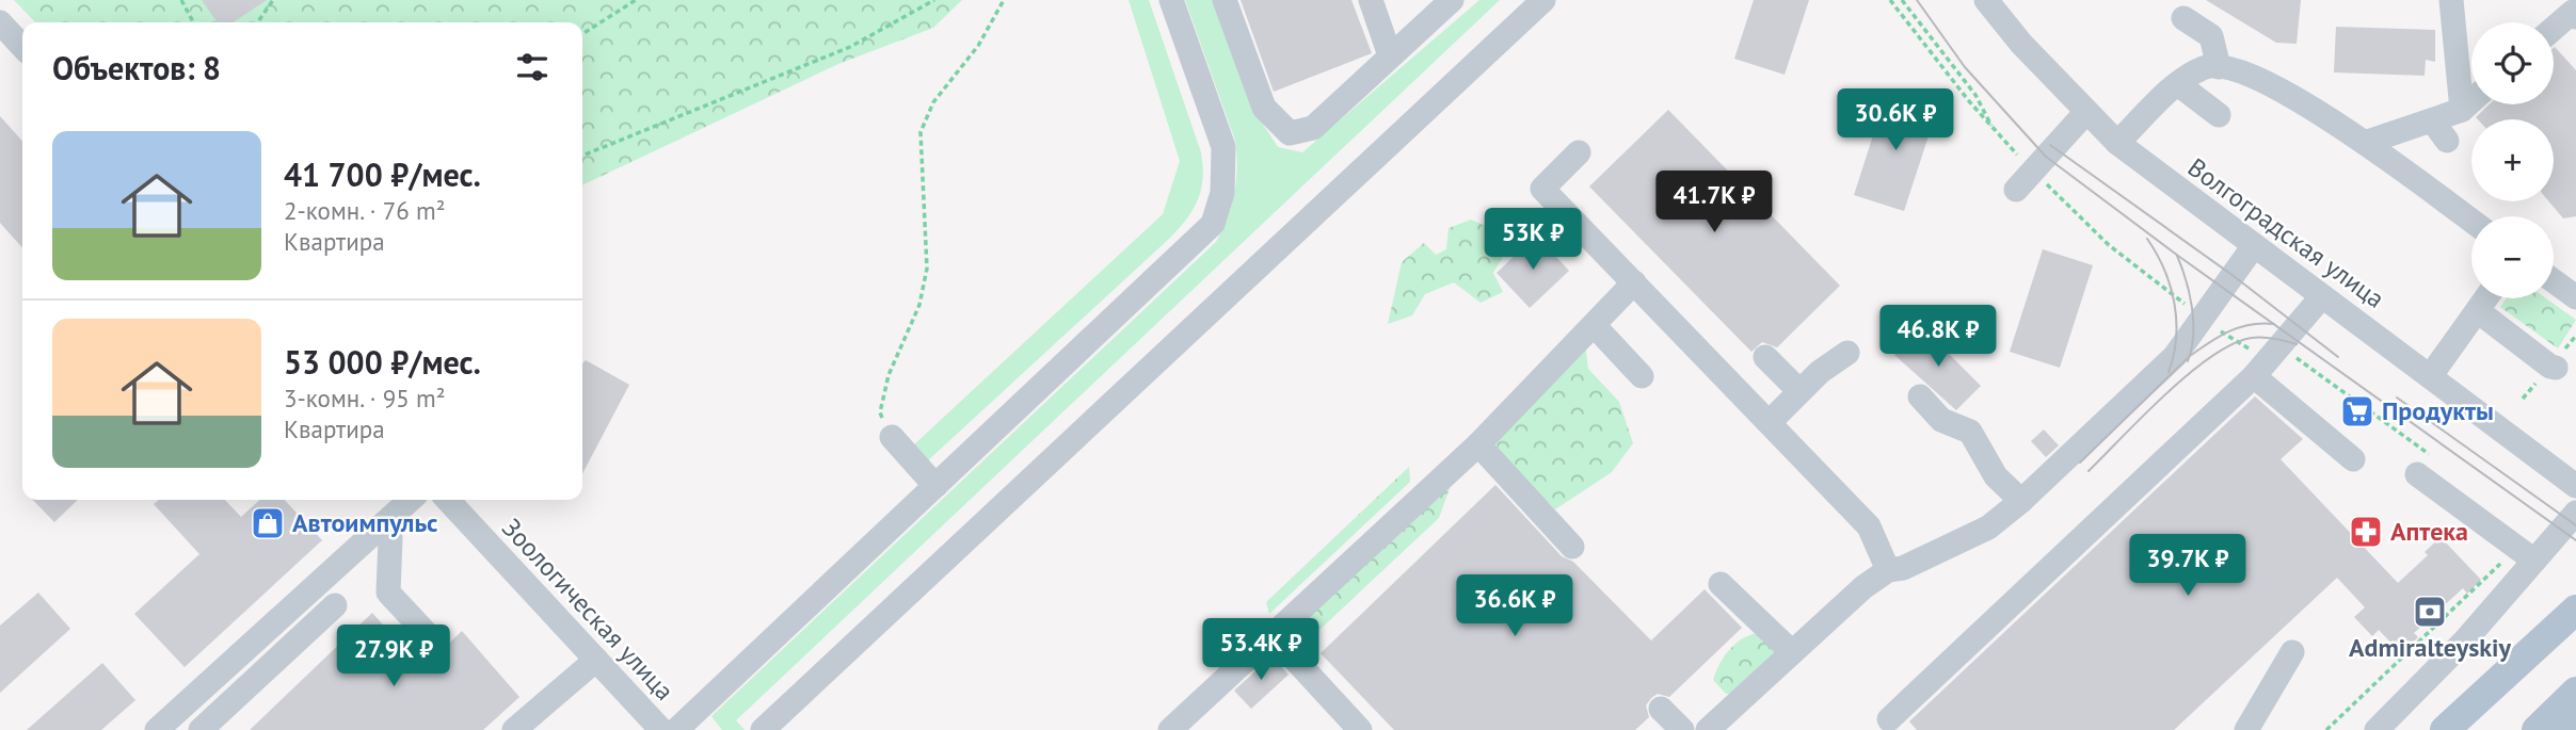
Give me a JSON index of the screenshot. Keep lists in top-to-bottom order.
{
  "streets": {
    "street": ["Волгоградская улица", "Зоологическая улица"]
  },
  "places": {
    "supermarket": ["Продукты"],
    "shop": ["Автоимпульс"],
    "pharmacy": ["Аптека"],
    "bank": ["Admiralteyskiy"]
  },
  "page": {
    "map_buttons": ["+", "−"],
    "heading": "Объектов: 8",
    "price": [
      "30.6K ₽",
      "41.7K ₽",
      "53K ₽",
      "46.8K ₽",
      "39.7K ₽",
      "36.6K ₽",
      "53.4K ₽",
      "27.9K ₽"
    ],
    "list": [
      {
        "name": "41 700 ₽/мес.",
        "note": "2-комн. · 76 m² · Квартира"
      },
      {
        "name": "53 000 ₽/мес.",
        "note": "3-комн. · 95 m² · Квартира"
      }
    ]
  }
}
